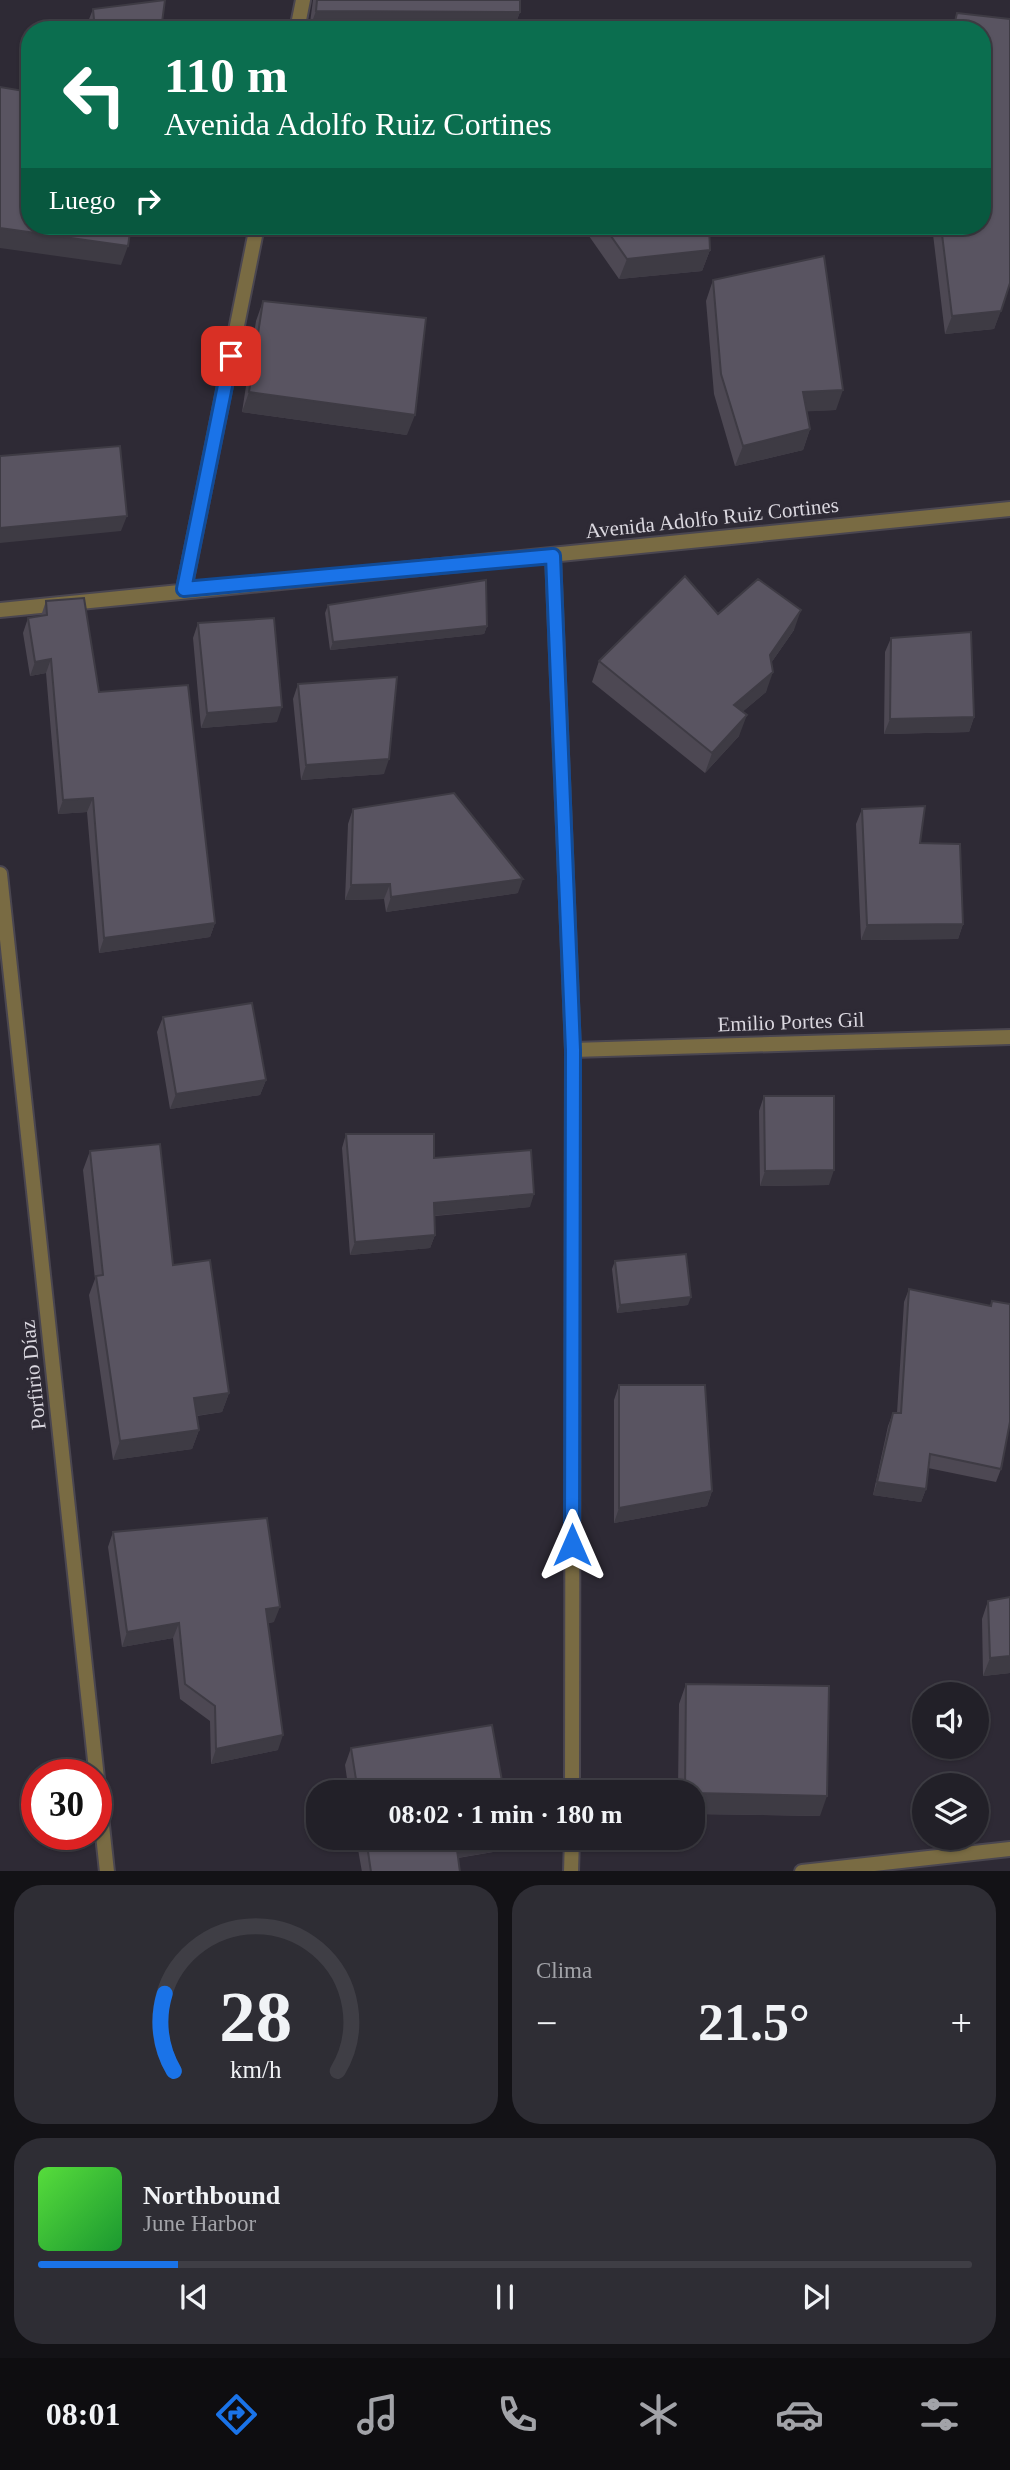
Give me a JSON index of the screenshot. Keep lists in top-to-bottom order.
{
  "streets": {
    "street": ["Avenida Adolfo Ruiz Cortines", "Emilio Portes Gil", "Porfirio Díaz"]
  },
  "page": {
    "turn": ["110 m", "Avenida Adolfo Ruiz Cortines"],
    "then": "Luego",
    "limit": "30",
    "trip": "08:02 · 1 min · 180 m",
    "tile": "Clima",
    "heat": ["−", "21.5°", "+"],
    "song": ["Northbound", "June Harbor"],
    "tabs": "08:01",
    "gauge": ["28", "km/h"]
  }
}
